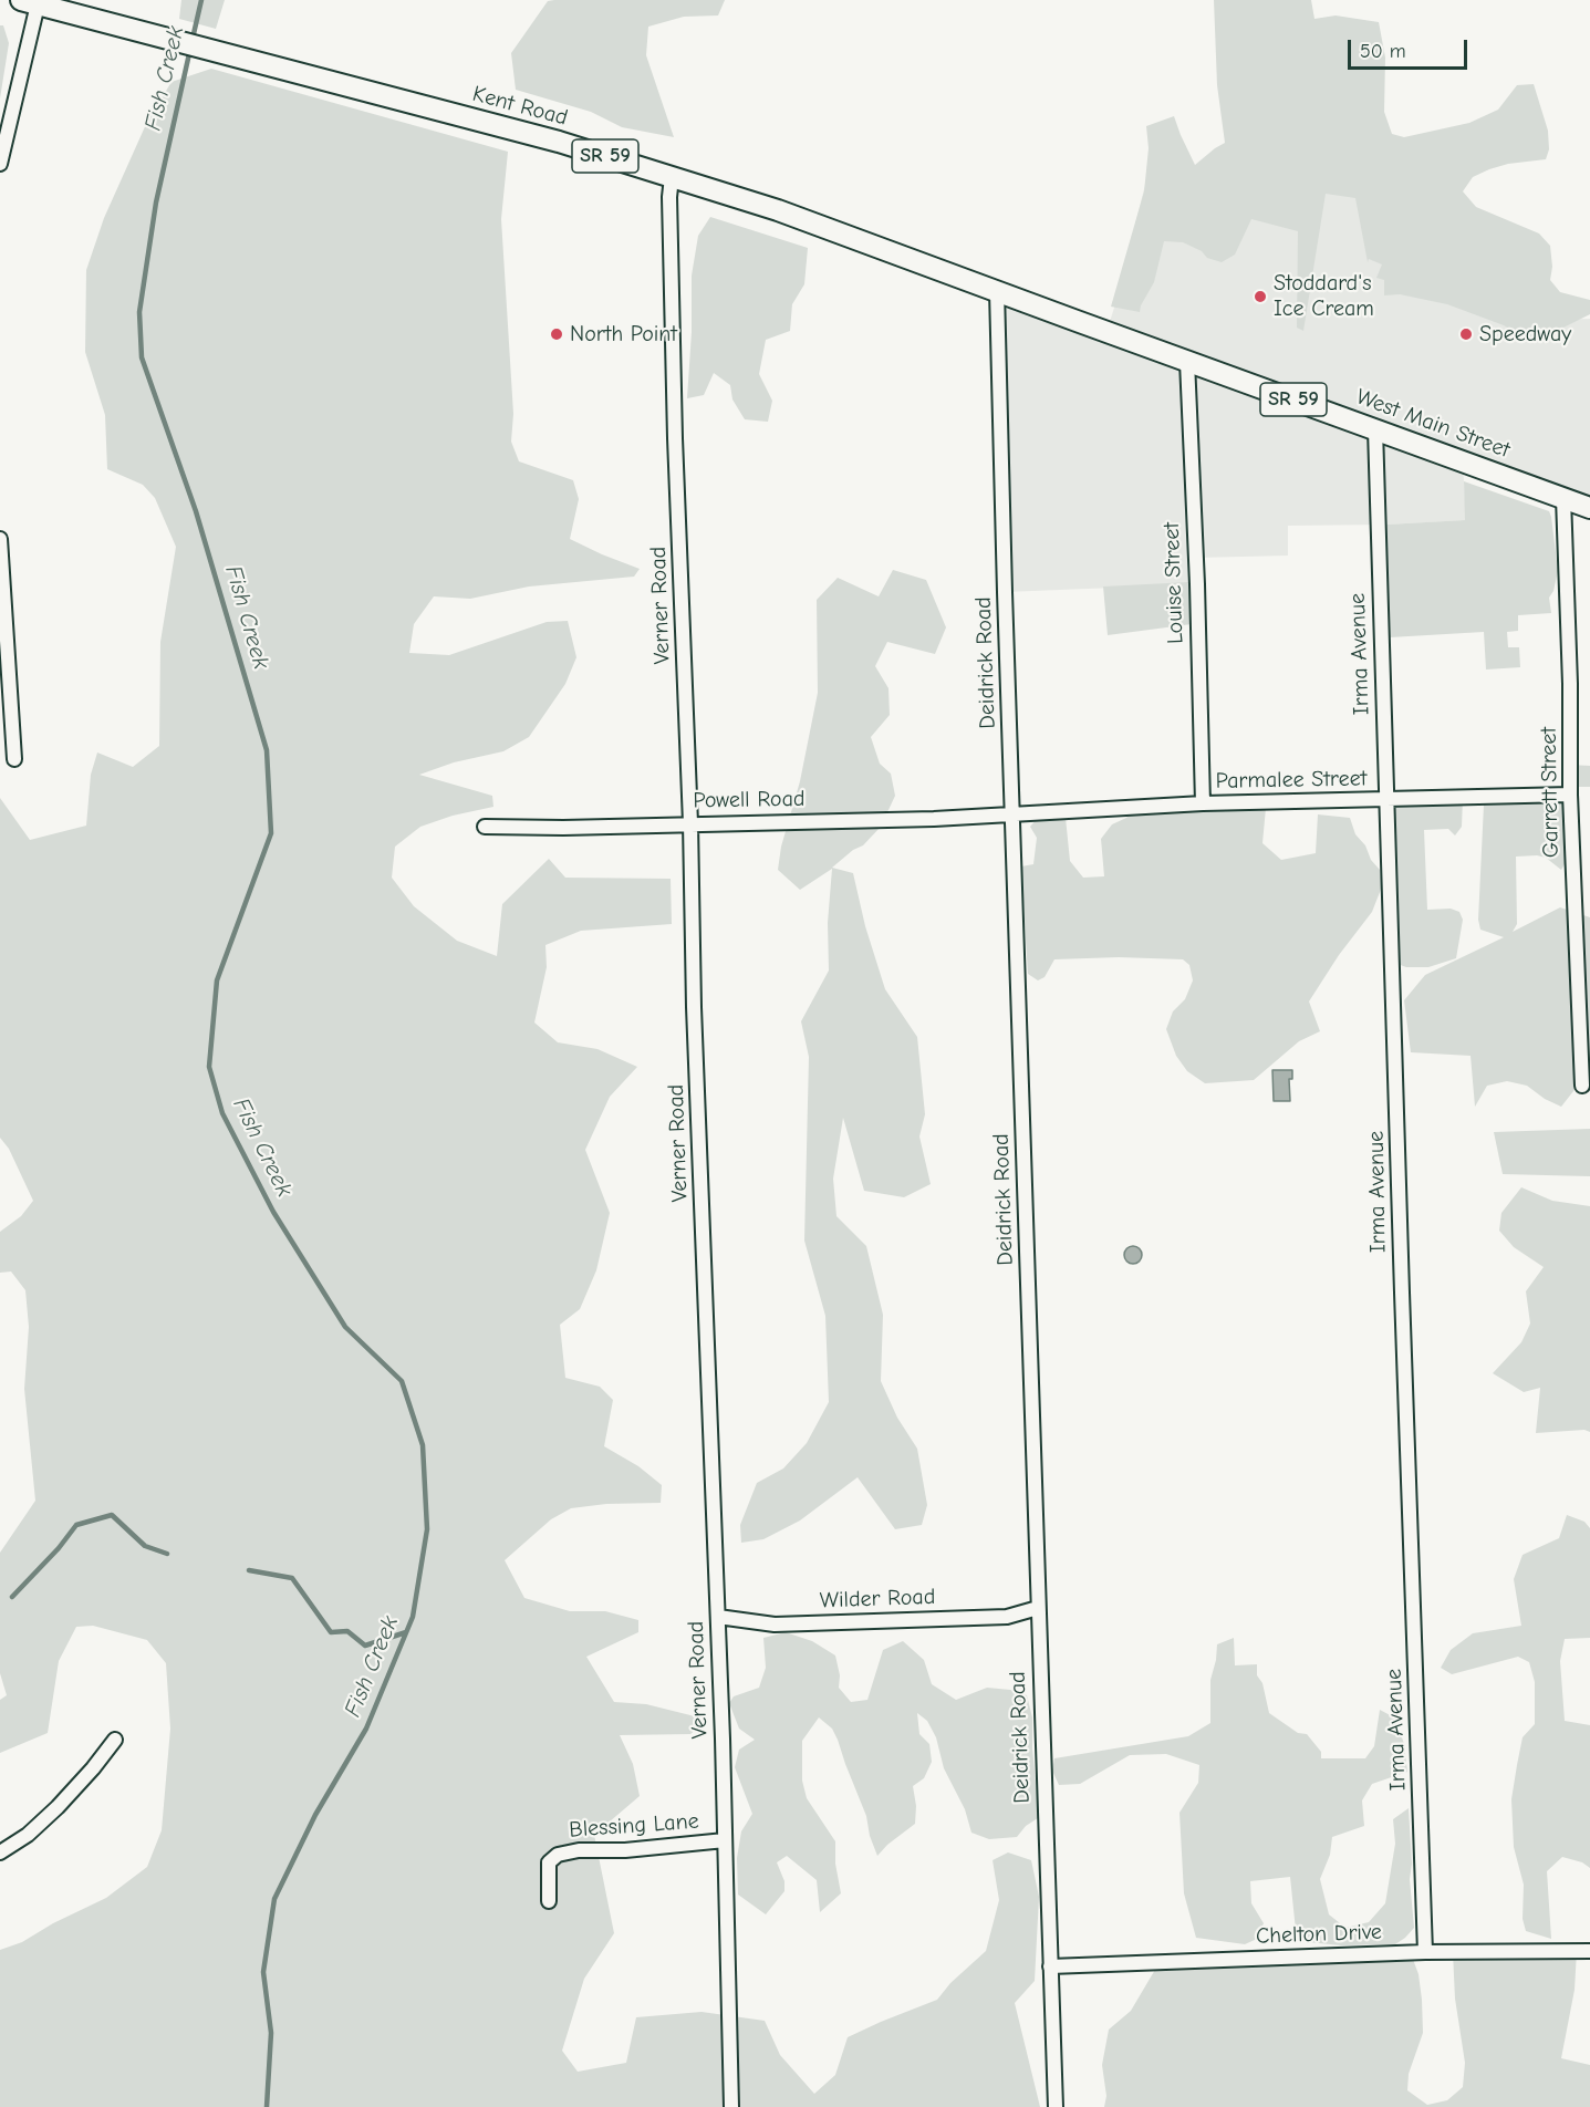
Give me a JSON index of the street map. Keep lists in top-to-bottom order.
{
  "streets": {
    "main road": ["Kent Road", "SR 59", "West Main Street"],
    "street": [
      "Louise Street",
      "Verner Road",
      "Irma Avenue",
      "Deidrick Road",
      "Parmalee Street",
      "Garrett Street",
      "Powell Road",
      "Wilder Road",
      "Blessing Lane",
      "Chelton Drive"
    ]
  },
  "crossings": [
    ["Kent Road", "West Main Street"],
    ["Kent Road", "Verner Road"],
    ["Kent Road", "Deidrick Road"],
    ["West Main Street", "Louise Street"],
    ["West Main Street", "Irma Avenue"],
    ["West Main Street", "Deidrick Road"],
    ["West Main Street", "Garrett Street"],
    ["Louise Street", "Parmalee Street"],
    ["Verner Road", "Powell Road"],
    ["Verner Road", "Wilder Road"],
    ["Verner Road", "Blessing Lane"],
    ["Irma Avenue", "Parmalee Street"],
    ["Irma Avenue", "Chelton Drive"],
    ["Deidrick Road", "Parmalee Street"],
    ["Deidrick Road", "Powell Road"],
    ["Deidrick Road", "Wilder Road"],
    ["Deidrick Road", "Chelton Drive"],
    ["Parmalee Street", "Garrett Street"],
    ["Parmalee Street", "Powell Road"]
  ],
  "water": ["Fish Creek"],
  "places": ["Stoddard's Ice Cream", "North Point", "Speedway"],
  "scale_bar": "50 m"
}
